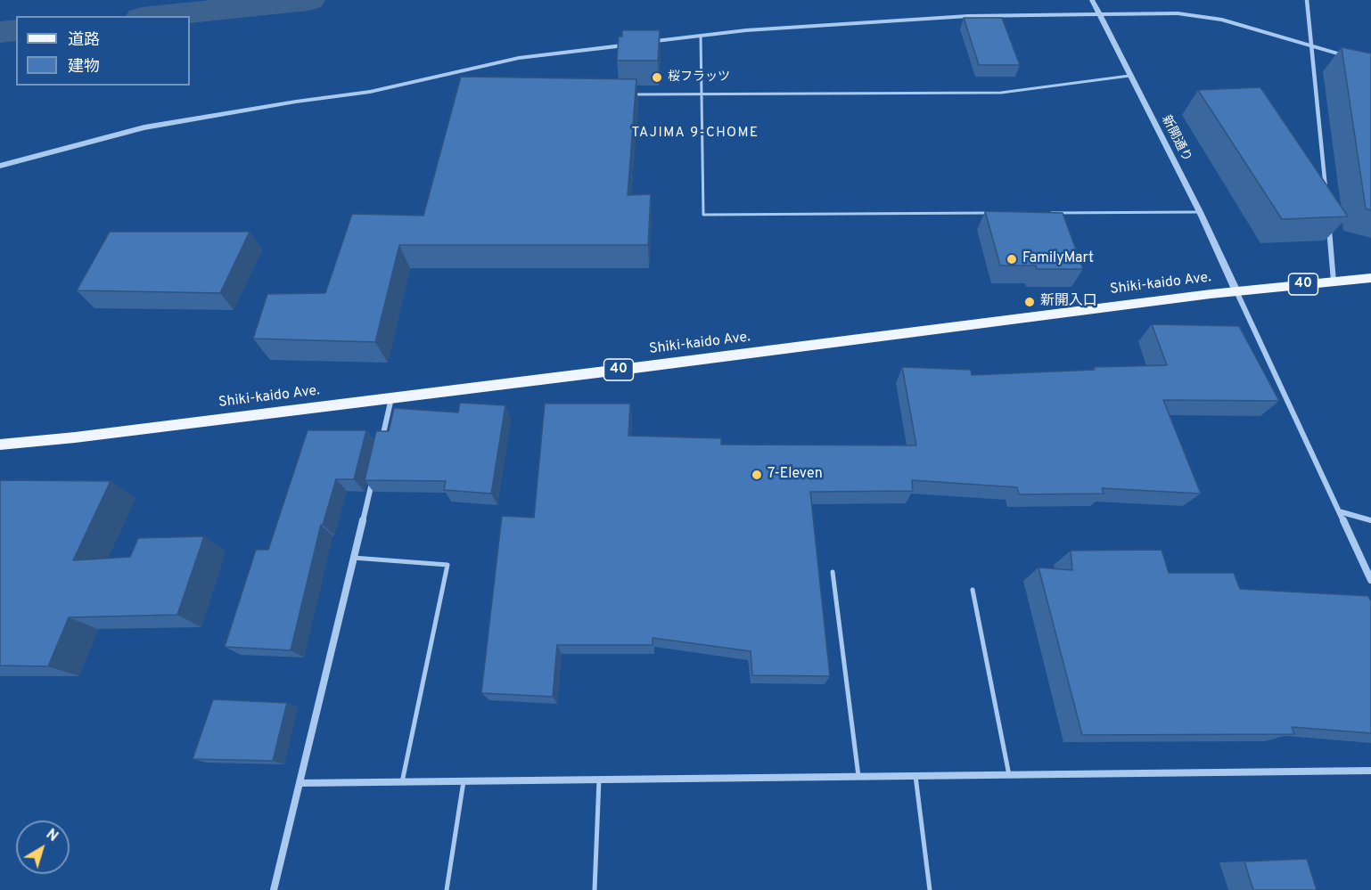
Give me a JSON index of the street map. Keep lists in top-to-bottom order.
{
  "streets": {
    "main road": ["Shiki-kaido Ave.", "40"],
    "street": ["新開通り"]
  },
  "crossings": [
    ["新開通り", "Shiki-kaido Ave."]
  ],
  "districts": ["TAJIMA 9-CHOME"],
  "places": [
    "桜フラッツ",
    "FamilyMart",
    "新開入口",
    "7-Eleven"
  ],
  "legend": ["道路", "建物"],
  "north": "top right"
}
